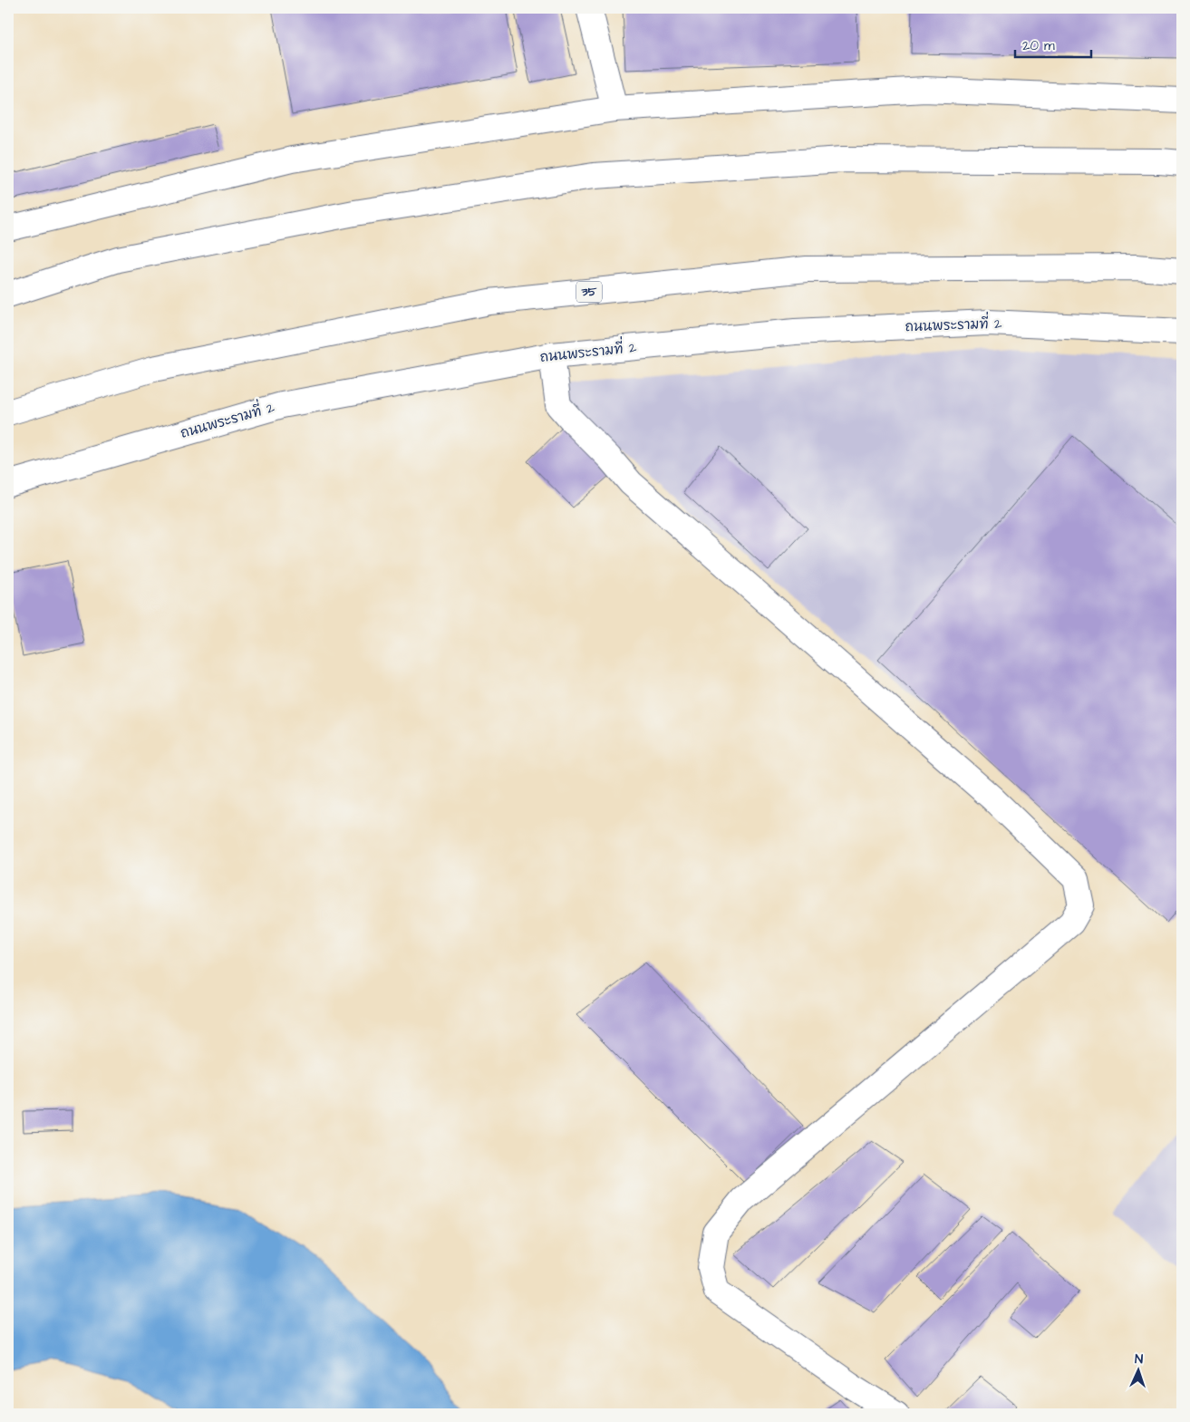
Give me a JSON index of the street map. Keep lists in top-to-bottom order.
{
  "streets": {
    "main road": ["35", "ถนนพระรามที่ 2"]
  },
  "scale_bar": "20 m",
  "north": "top"
}
